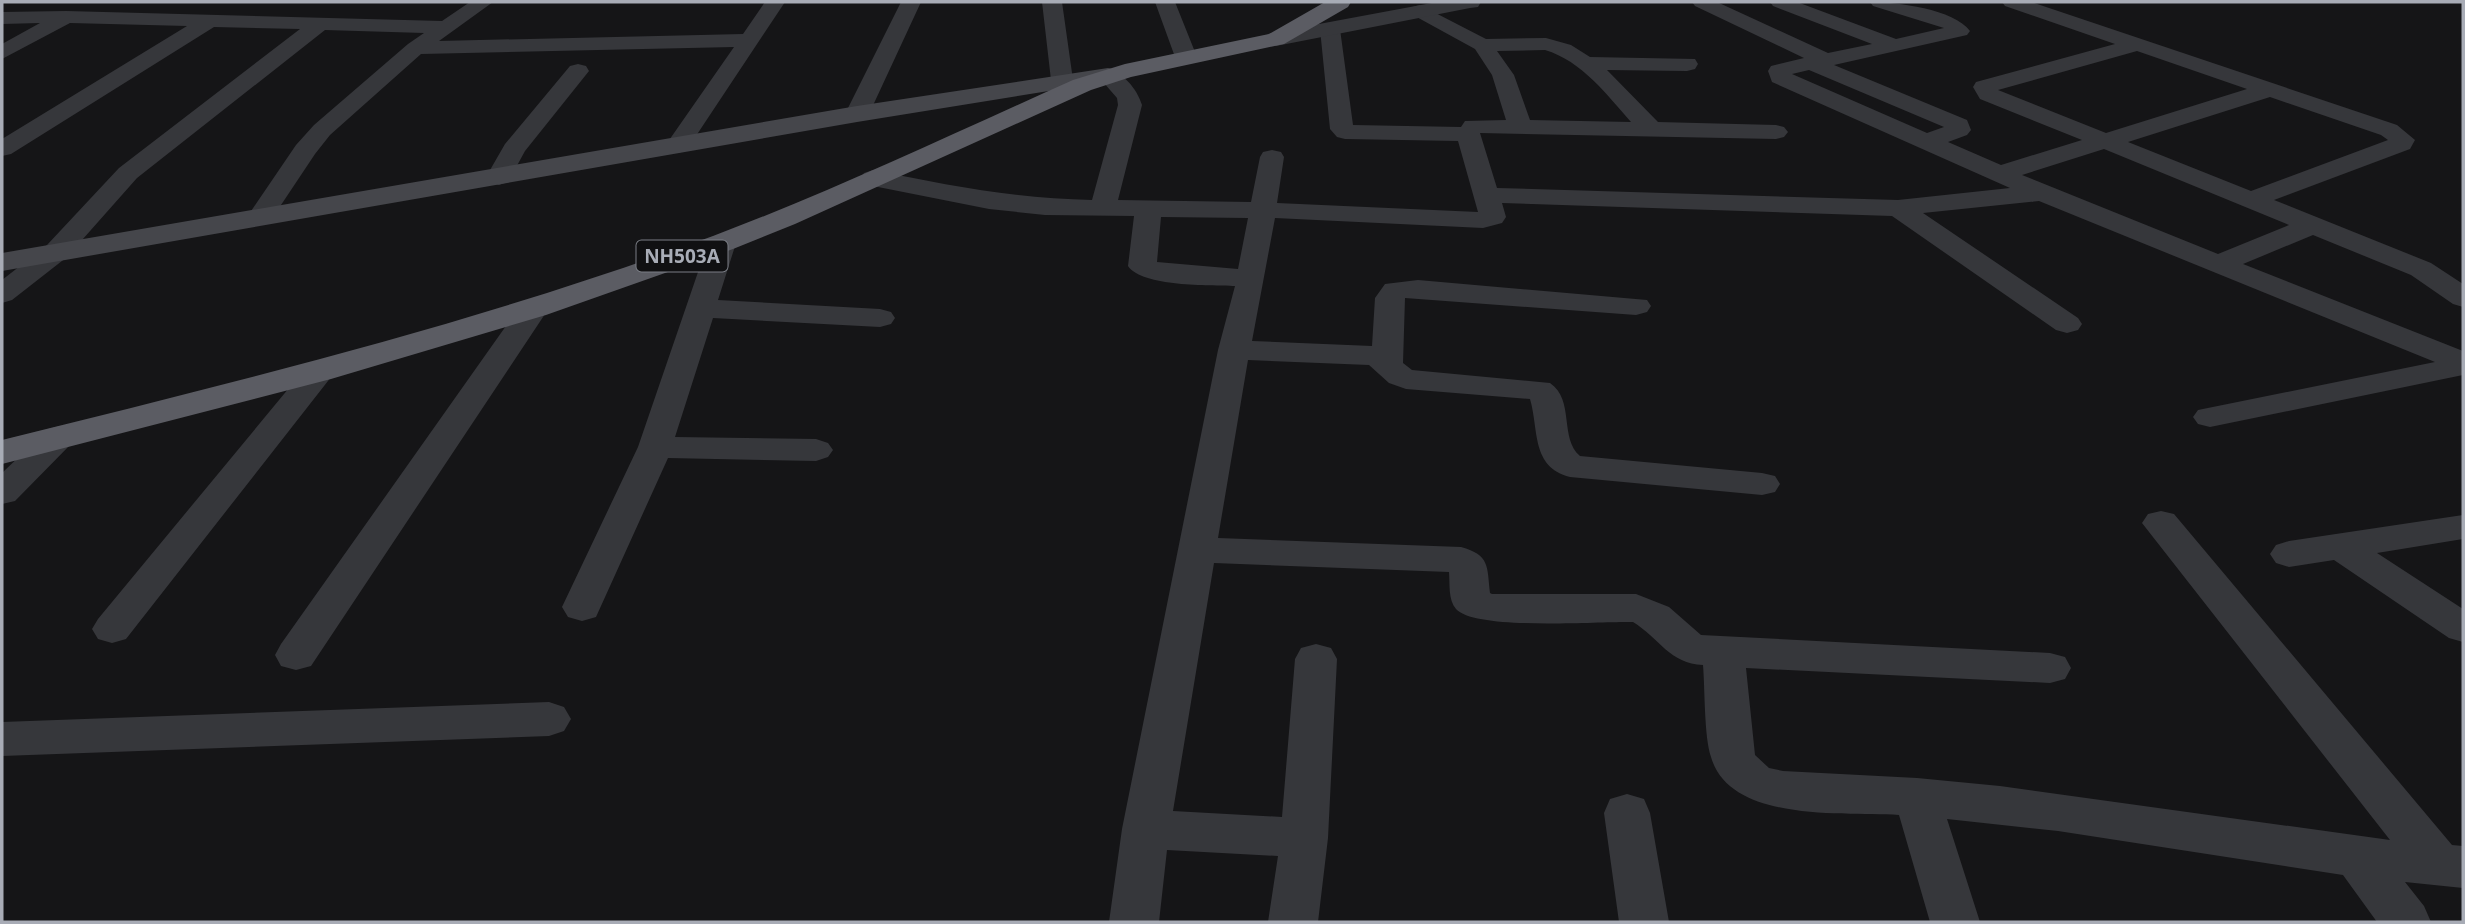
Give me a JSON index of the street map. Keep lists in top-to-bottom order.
{
  "streets": {
    "highway": ["NH503A"]
  }
}
